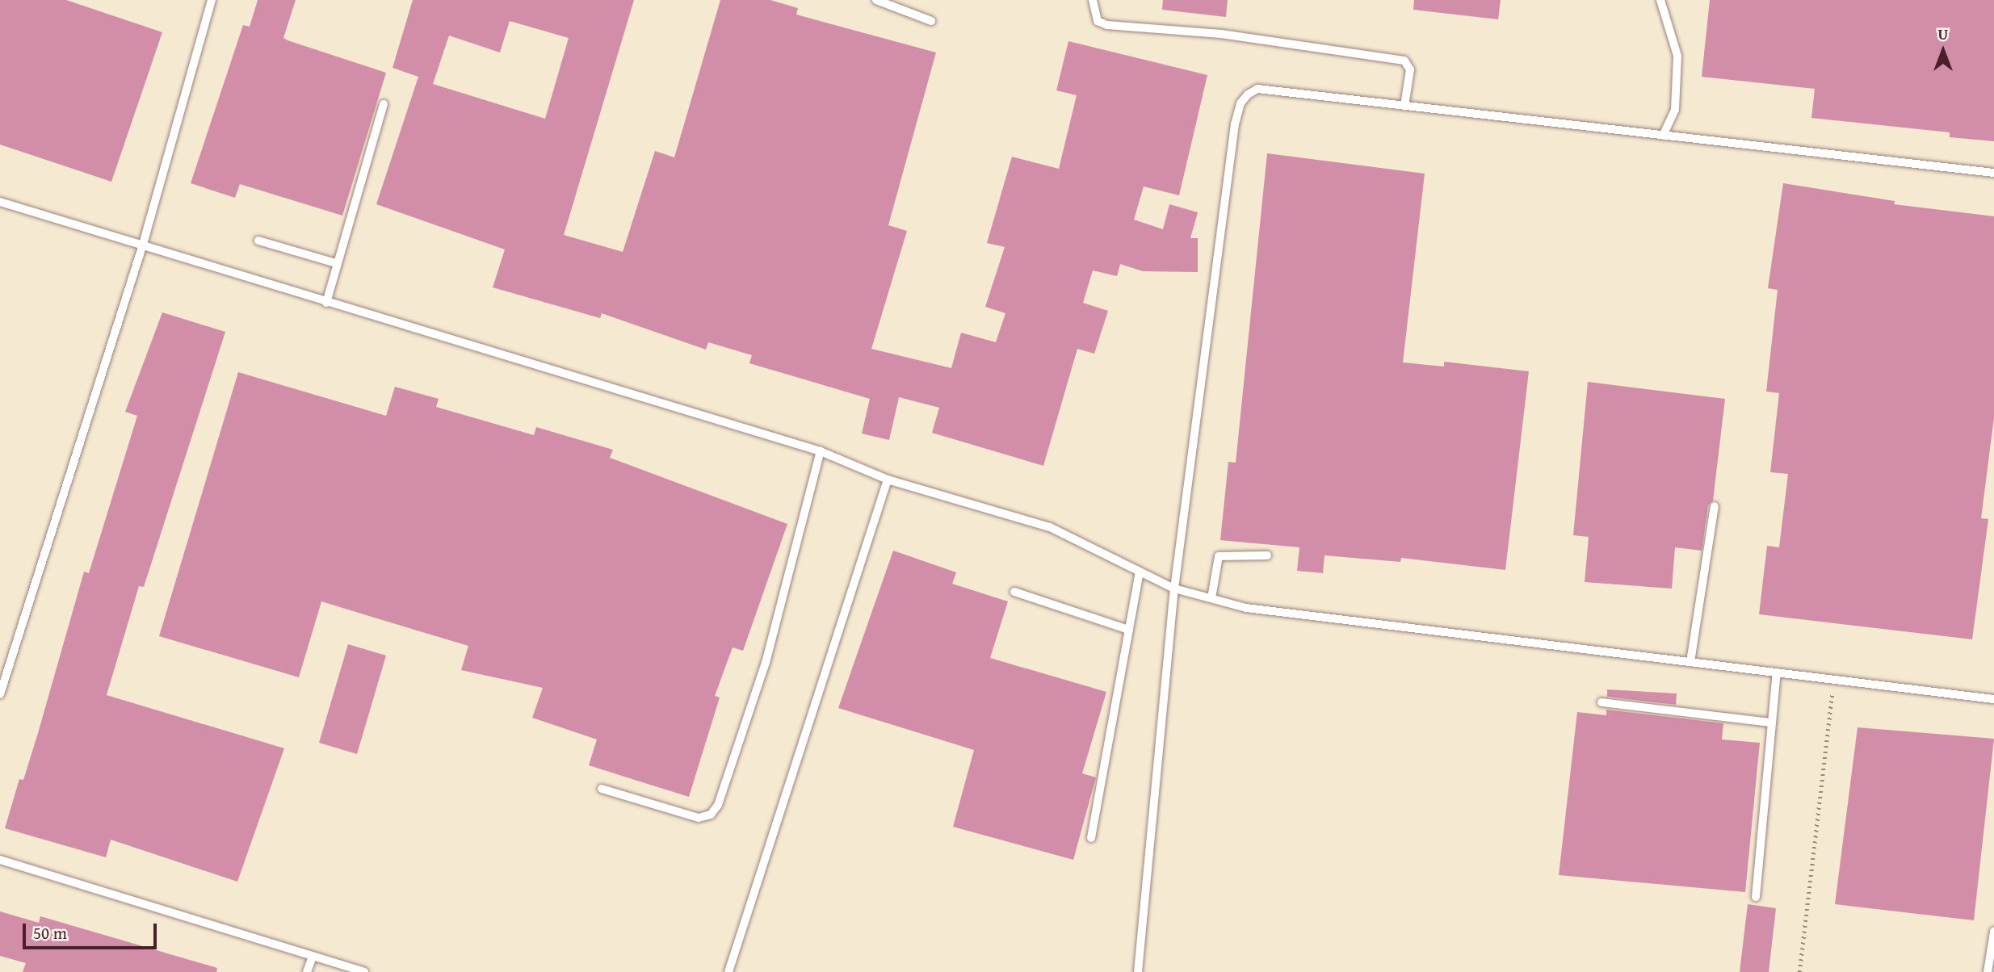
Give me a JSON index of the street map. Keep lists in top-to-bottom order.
{
  "scale_bar": "50 m",
  "north": "top"
}
